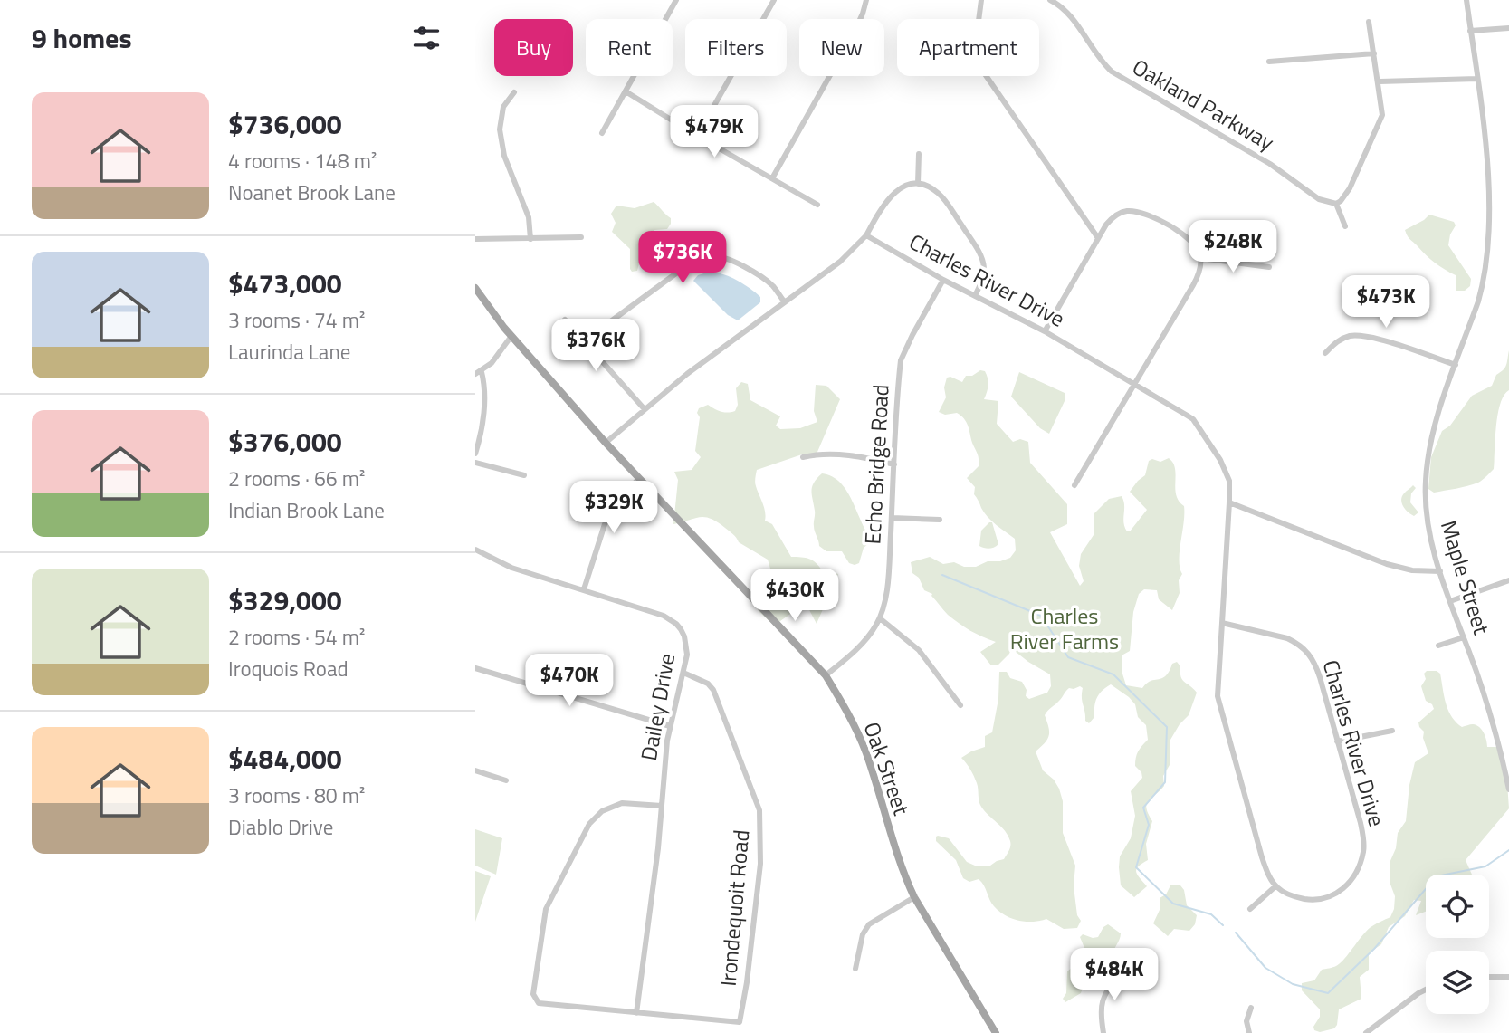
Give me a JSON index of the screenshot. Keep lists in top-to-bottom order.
{
  "streets": {
    "main road": ["Oak Street"],
    "street": [
      "Oakland Parkway",
      "Charles River Drive",
      "Echo Bridge Road",
      "Maple Street",
      "Dailey Drive",
      "Irondequoit Road"
    ]
  },
  "crossings": [
    ["Charles River Drive", "Echo Bridge Road"],
    ["Echo Bridge Road", "Oak Street"],
    ["Dailey Drive", "Irondequoit Road"]
  ],
  "parks": ["Charles River Farms"],
  "page": {
    "heading": "9 homes",
    "chip": [
      "Buy",
      "Rent",
      "Filters",
      "New",
      "Apartment"
    ],
    "list": [
      {
        "name": "$736,000",
        "note": "4 rooms · 148 m² · Noanet Brook Lane"
      },
      {
        "name": "$473,000",
        "note": "3 rooms · 74 m² · Laurinda Lane"
      },
      {
        "name": "$376,000",
        "note": "2 rooms · 66 m² · Indian Brook Lane"
      },
      {
        "name": "$329,000",
        "note": "2 rooms · 54 m² · Iroquois Road"
      },
      {
        "name": "$484,000",
        "note": "3 rooms · 80 m² · Diablo Drive"
      }
    ],
    "price": [
      "$479K",
      "$248K",
      "$736K",
      "$473K",
      "$376K",
      "$329K",
      "$430K",
      "$470K",
      "$484K"
    ]
  }
}
